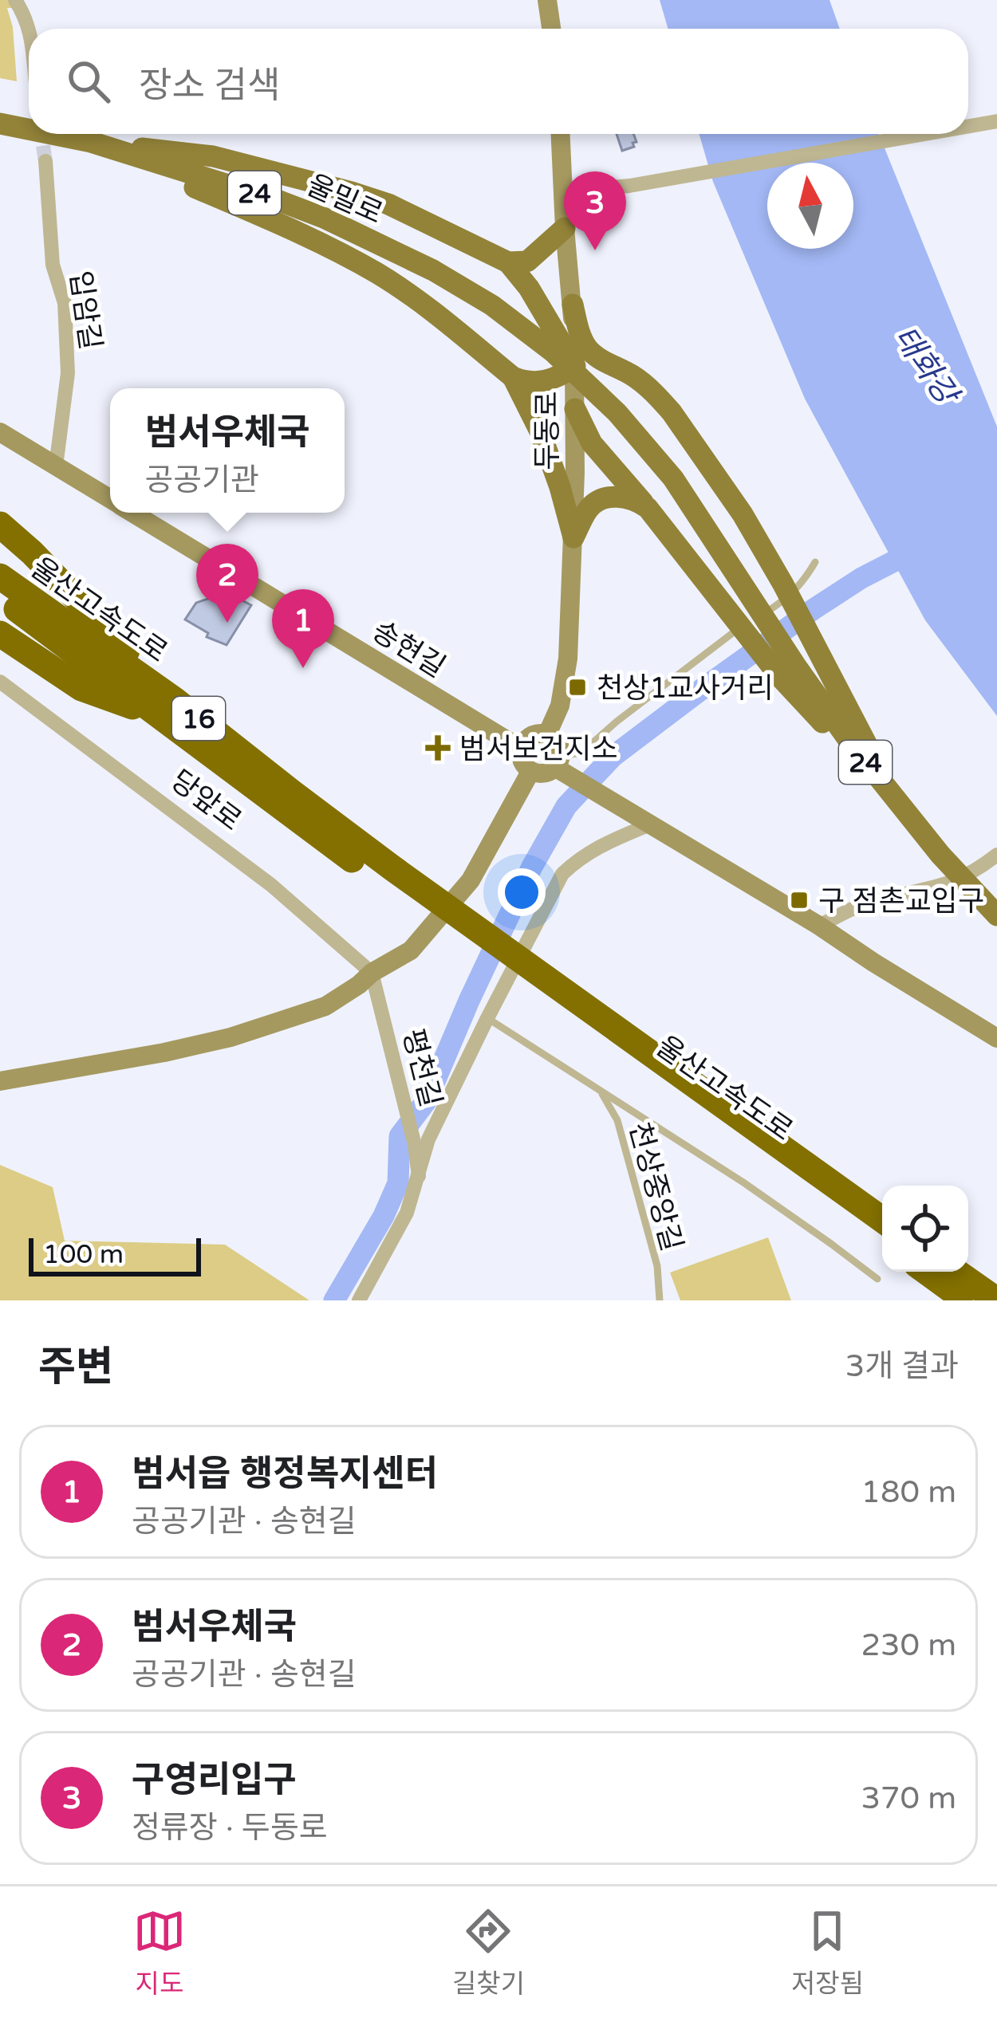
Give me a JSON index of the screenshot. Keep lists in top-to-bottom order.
{
  "streets": {
    "highway": ["울산고속도로", "16"],
    "main road": ["24", "울밀로"],
    "street": [
      "입암길",
      "두동로",
      "송현길",
      "당앞로",
      "평천길"
    ],
    "lane": ["천상중앙길"]
  },
  "crossings": [
    ["24", "울밀로"],
    ["입암길", "송현길"],
    ["두동로", "송현길"],
    ["당앞로", "평천길"]
  ],
  "water": ["태화강"],
  "places": {
    "transit": ["천상1교사거리", "구 점촌교입구"],
    "health": ["범서보건지소"]
  },
  "scale_bar": "100 m",
  "north": "top",
  "page": {
    "search": "장소 검색",
    "pins": ["3", "2", "1"],
    "popup": ["범서우체국", "공공기관"],
    "scale": "100 m",
    "heading": ["주변", "3개 결과"],
    "list": [
      {
        "mark": "1",
        "name": "범서읍 행정복지센터",
        "note": "공공기관 · 송현길",
        "value": "180 m"
      },
      {
        "mark": "2",
        "name": "범서우체국",
        "note": "공공기관 · 송현길",
        "value": "230 m"
      },
      {
        "mark": "3",
        "name": "구영리입구",
        "note": "정류장 · 두동로",
        "value": "370 m"
      }
    ],
    "nav": ["지도", "길찾기", "저장됨"]
  }
}
